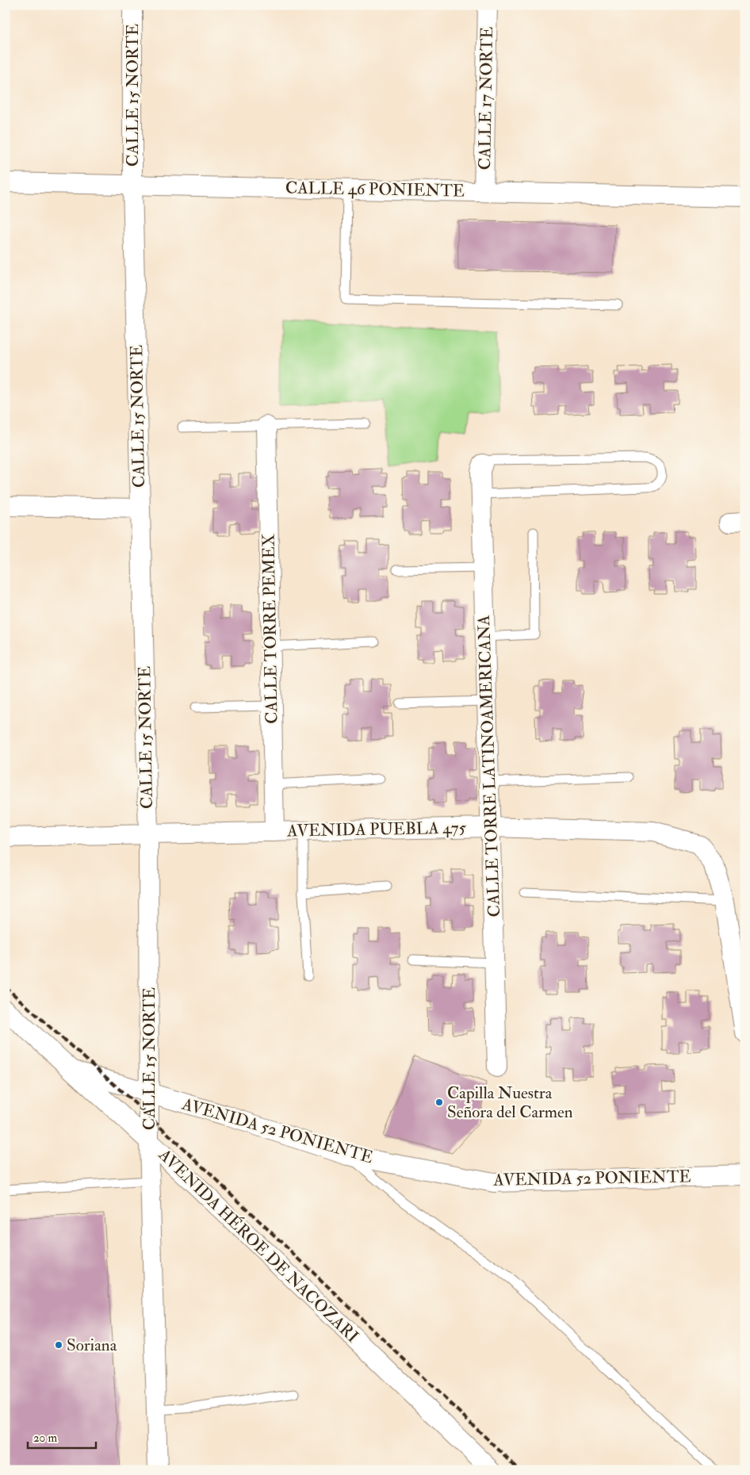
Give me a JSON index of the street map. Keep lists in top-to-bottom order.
{
  "streets": {
    "street": [
      "CALLE 15 NORTE",
      "CALLE 17 NORTE",
      "CALLE 46 PONIENTE",
      "CALLE TORRE PEMEX",
      "CALLE TORRE LATINOAMERICANA",
      "AVENIDA PUEBLA 475",
      "AVENIDA 52 PONIENTE",
      "AVENIDA HÉROE DE NACOZARI"
    ]
  },
  "crossings": [
    ["CALLE 15 NORTE", "CALLE 46 PONIENTE"],
    ["CALLE 15 NORTE", "AVENIDA PUEBLA 475"],
    ["CALLE 15 NORTE", "AVENIDA 52 PONIENTE"],
    ["CALLE 15 NORTE", "AVENIDA HÉROE DE NACOZARI"],
    ["CALLE 17 NORTE", "CALLE 46 PONIENTE"],
    ["CALLE TORRE PEMEX", "AVENIDA PUEBLA 475"],
    ["CALLE TORRE LATINOAMERICANA", "AVENIDA PUEBLA 475"],
    ["AVENIDA 52 PONIENTE", "AVENIDA HÉROE DE NACOZARI"]
  ],
  "places": ["Capilla Nuestra Señora del Carmen", "Soriana"],
  "scale_bar": "20 m"
}
